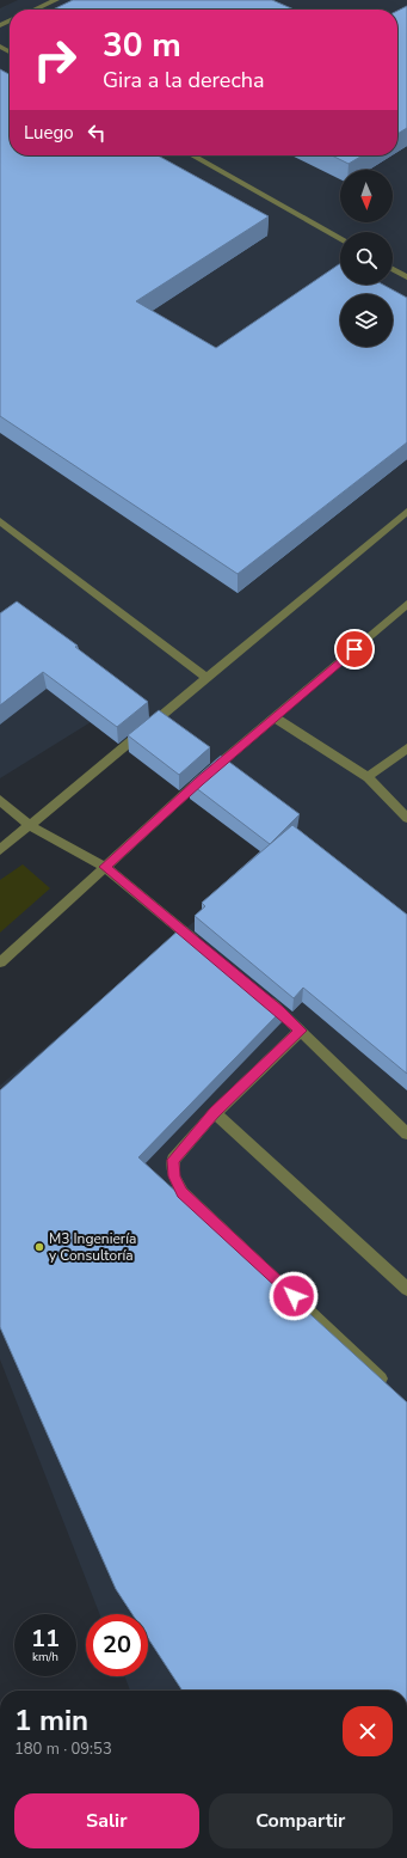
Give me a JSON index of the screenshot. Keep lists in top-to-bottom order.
{
  "places": ["M3 Ingeniería y Consultoría"],
  "north": "bottom",
  "page": {
    "turn": ["30 m", "Gira a la derecha"],
    "then": "Luego",
    "speed": "11 km/h",
    "limit": "20",
    "heading": ["1 min", "180 m · 09:53"],
    "buttons": ["Salir", "Compartir"]
  }
}
